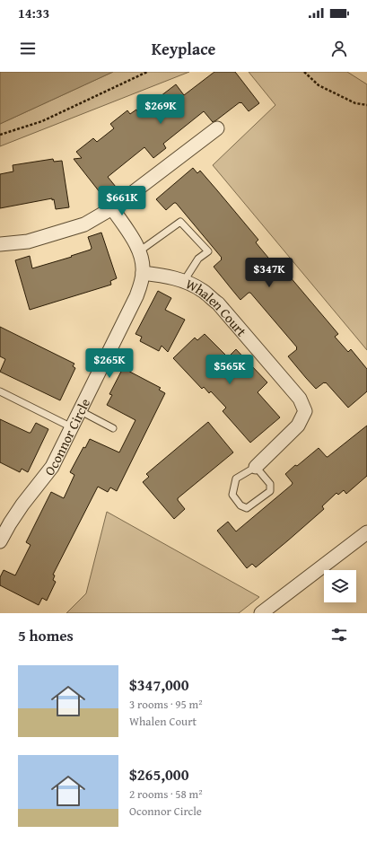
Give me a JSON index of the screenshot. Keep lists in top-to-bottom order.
{
  "streets": {
    "street": ["Whalen Court", "Oconnor Circle"]
  },
  "crossings": [
    ["Whalen Court", "Oconnor Circle"]
  ],
  "page": {
    "status": "14:33",
    "header": "Keyplace",
    "price": [
      "$269K",
      "$661K",
      "$347K",
      "$265K",
      "$565K"
    ],
    "heading": "5 homes",
    "list": [
      {
        "name": "$347,000",
        "note": "3 rooms · 95 m² · Whalen Court"
      },
      {
        "name": "$265,000",
        "note": "2 rooms · 58 m² · Oconnor Circle"
      }
    ]
  }
}
